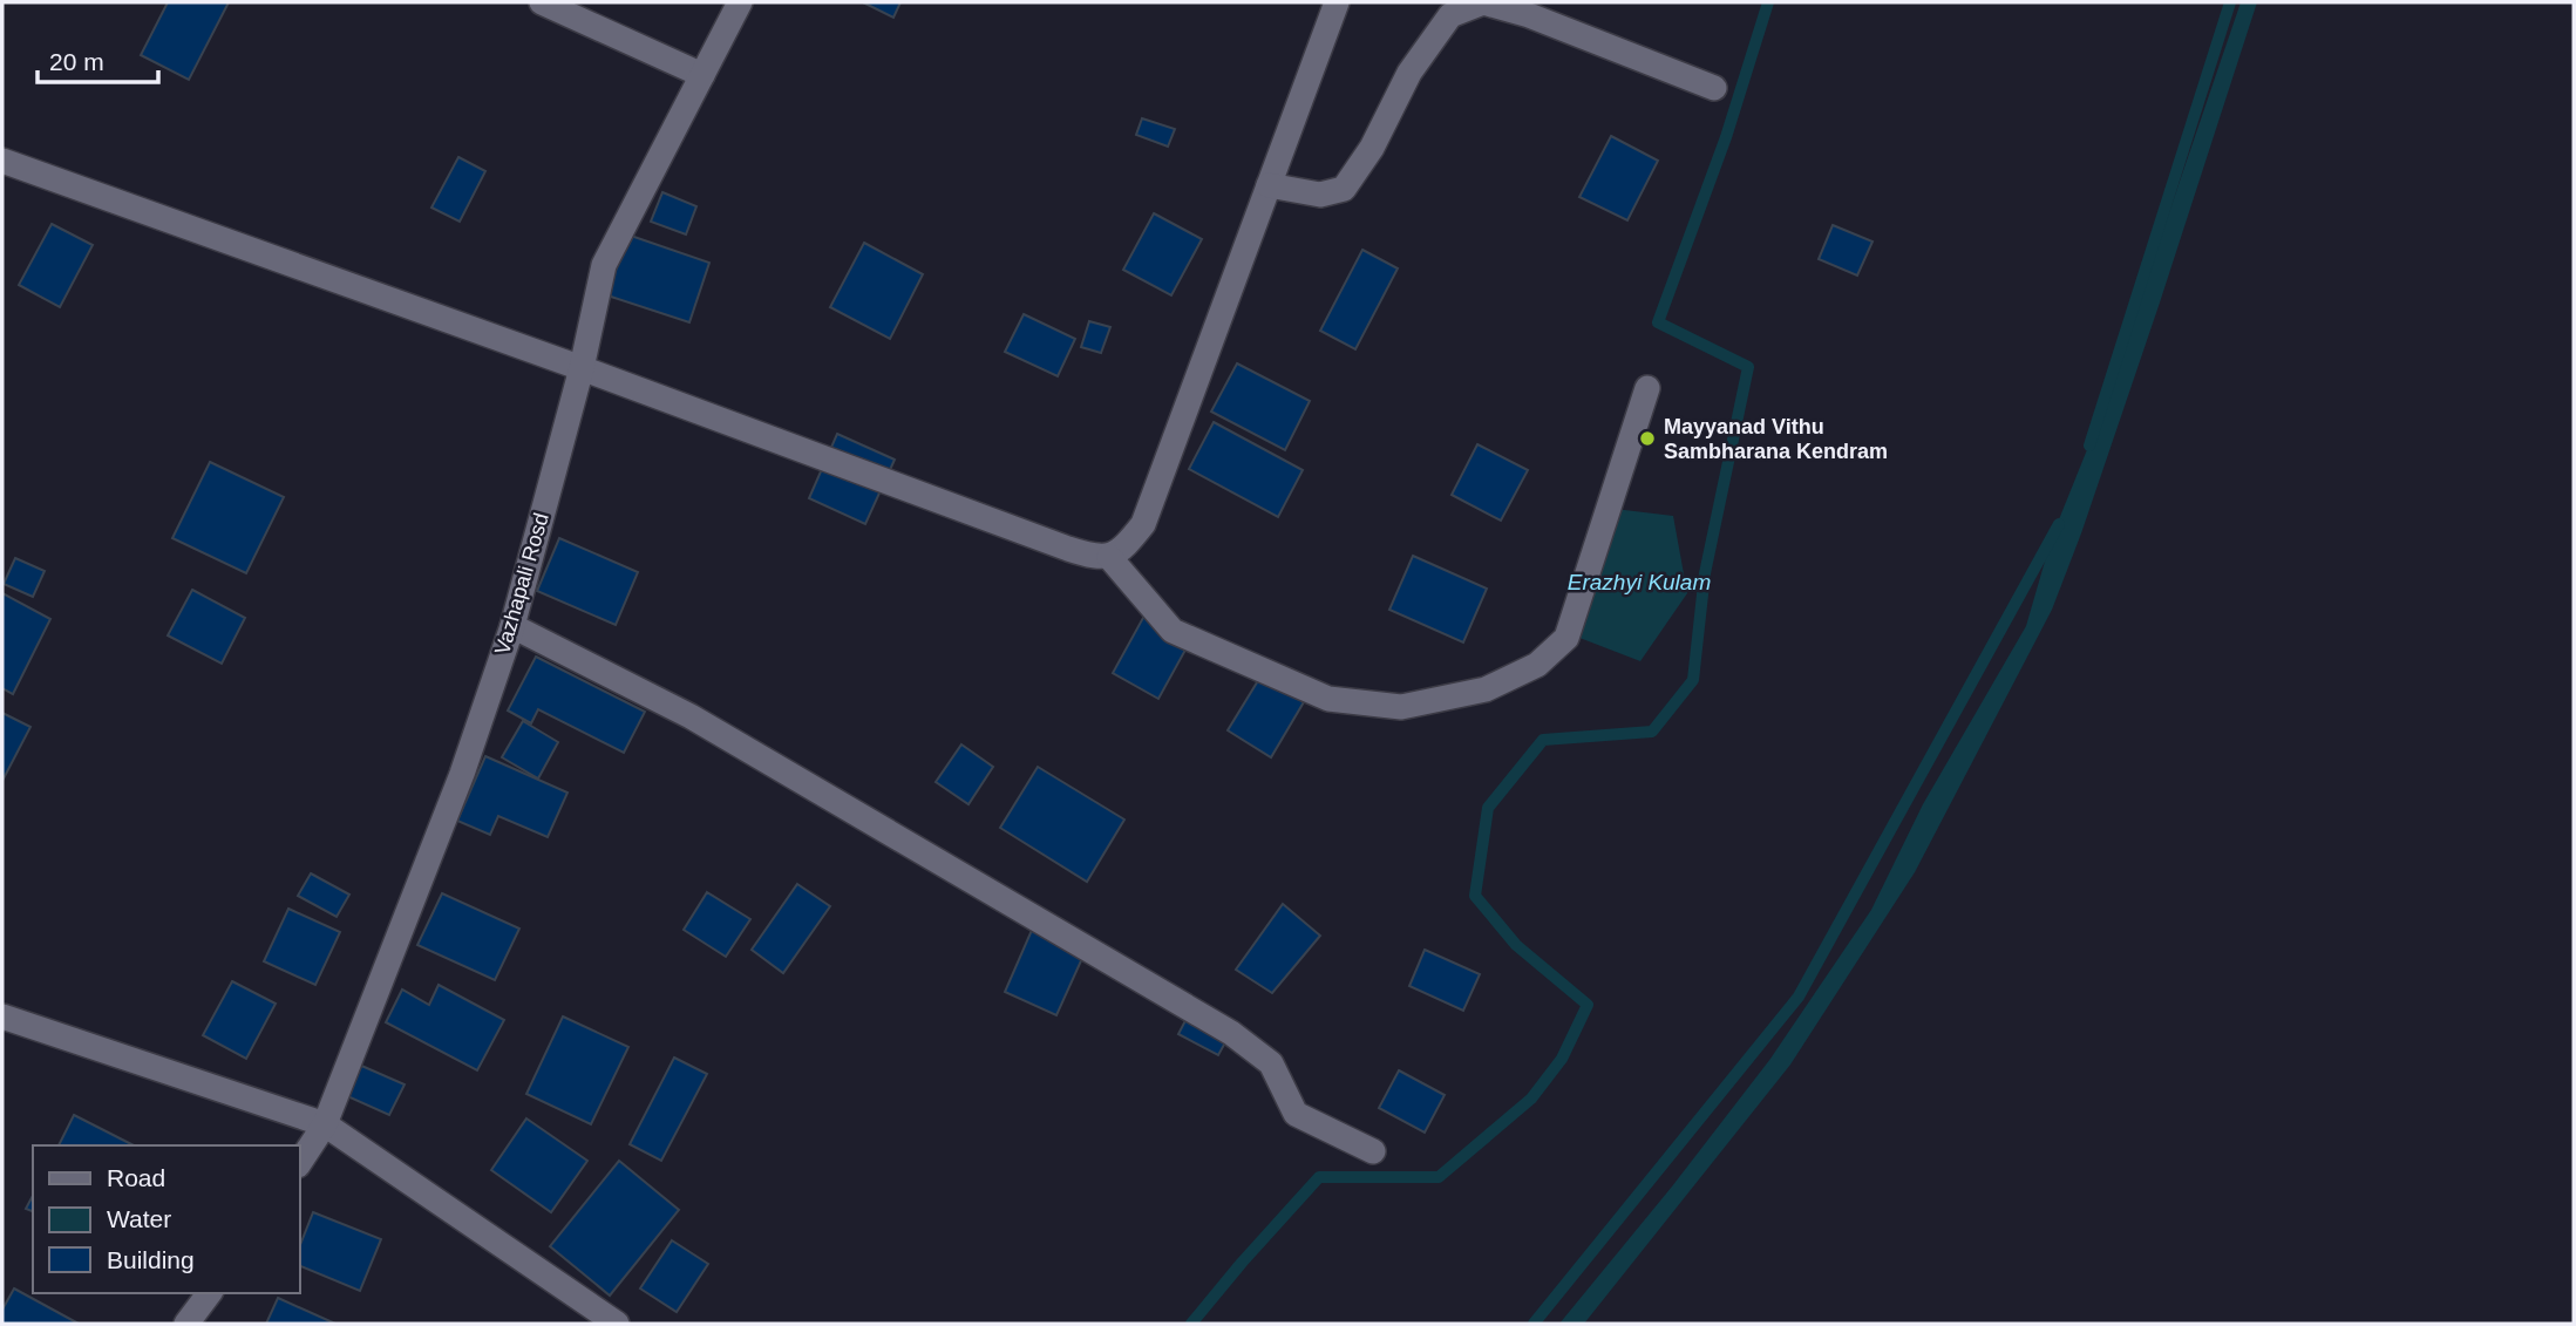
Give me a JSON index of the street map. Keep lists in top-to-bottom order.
{
  "streets": {
    "street": ["Vazhapali Rosd"]
  },
  "water": ["Erazhyi Kulam"],
  "places": ["Mayyanad Vithu Sambharana Kendram"],
  "legend": ["Road", "Water", "Building"],
  "scale_bar": "20 m"
}
